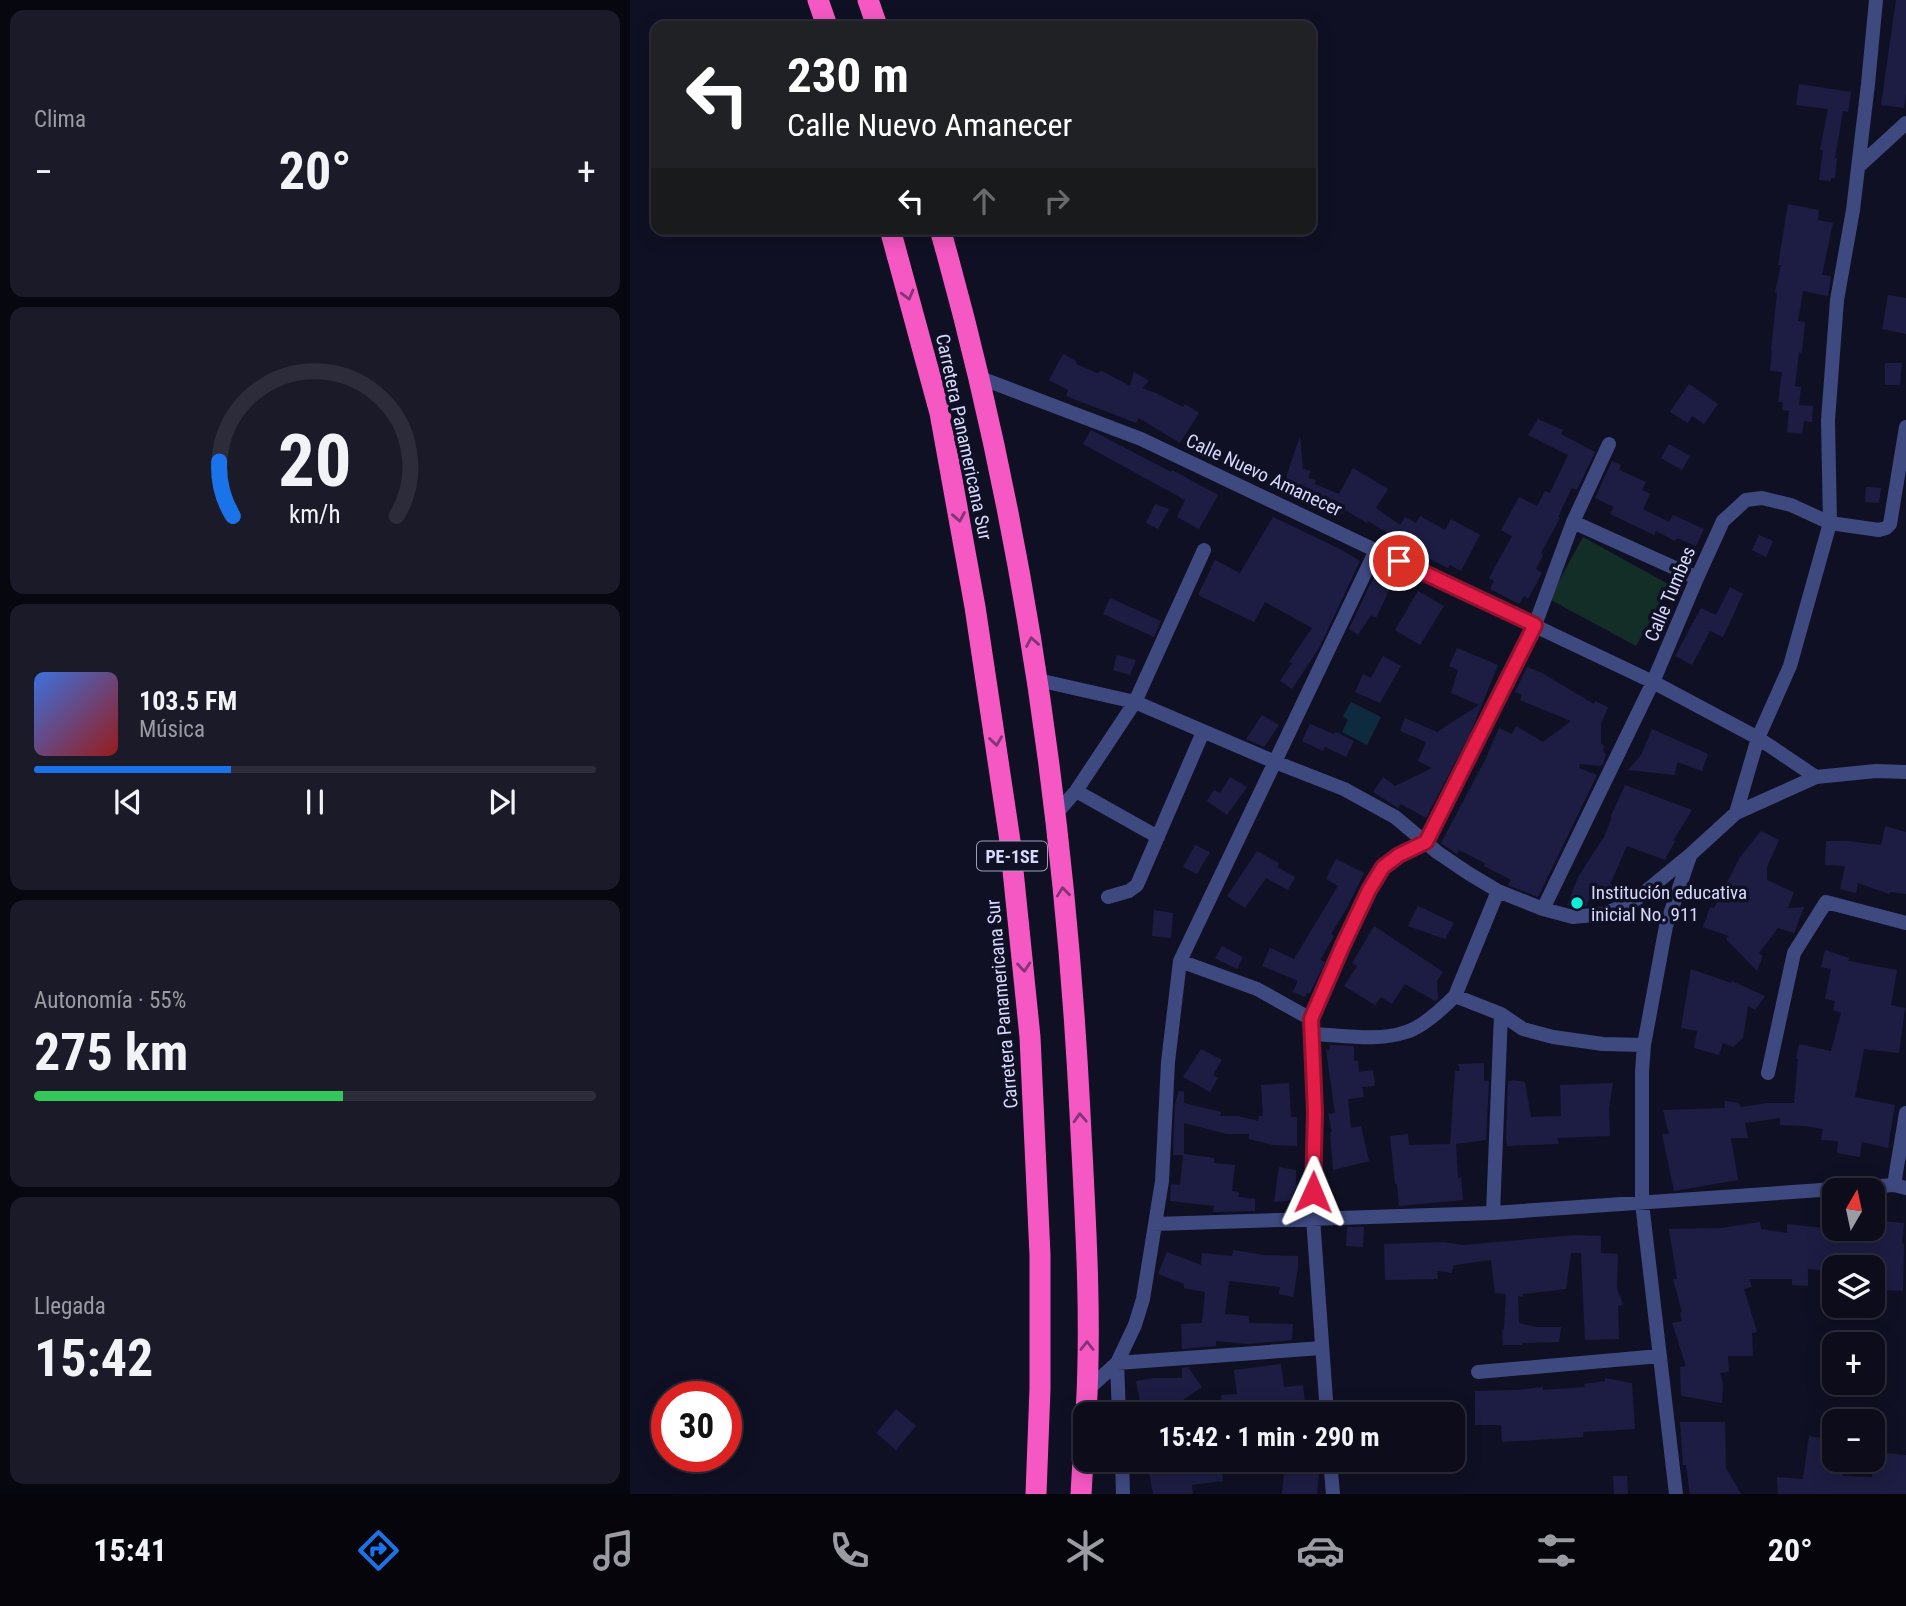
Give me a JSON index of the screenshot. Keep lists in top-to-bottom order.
{
  "streets": {
    "highway": ["Carretera Panamericana Sur", "PE-1SE"],
    "street": ["Calle Nuevo Amanecer", "Calle Tumbes"]
  },
  "crossings": [
    ["Carretera Panamericana Sur", "Calle Nuevo Amanecer"],
    ["Calle Nuevo Amanecer", "Calle Tumbes"]
  ],
  "places": ["Institución educativa inicial No. 911"],
  "north": "top",
  "page": {
    "tile": [
      "Clima",
      ["Autonomía · 55%", "275 km"],
      ["Llegada", "15:42"]
    ],
    "turn": ["230 m", "Calle Nuevo Amanecer"],
    "heat": ["−", "20°", "+"],
    "song": ["103.5 FM", "Música"],
    "map_buttons": ["+", "−"],
    "limit": "30",
    "trip": "15:42 · 1 min · 290 m",
    "tabs": ["15:41", "20°"],
    "gauge": ["20", "km/h"]
  }
}
